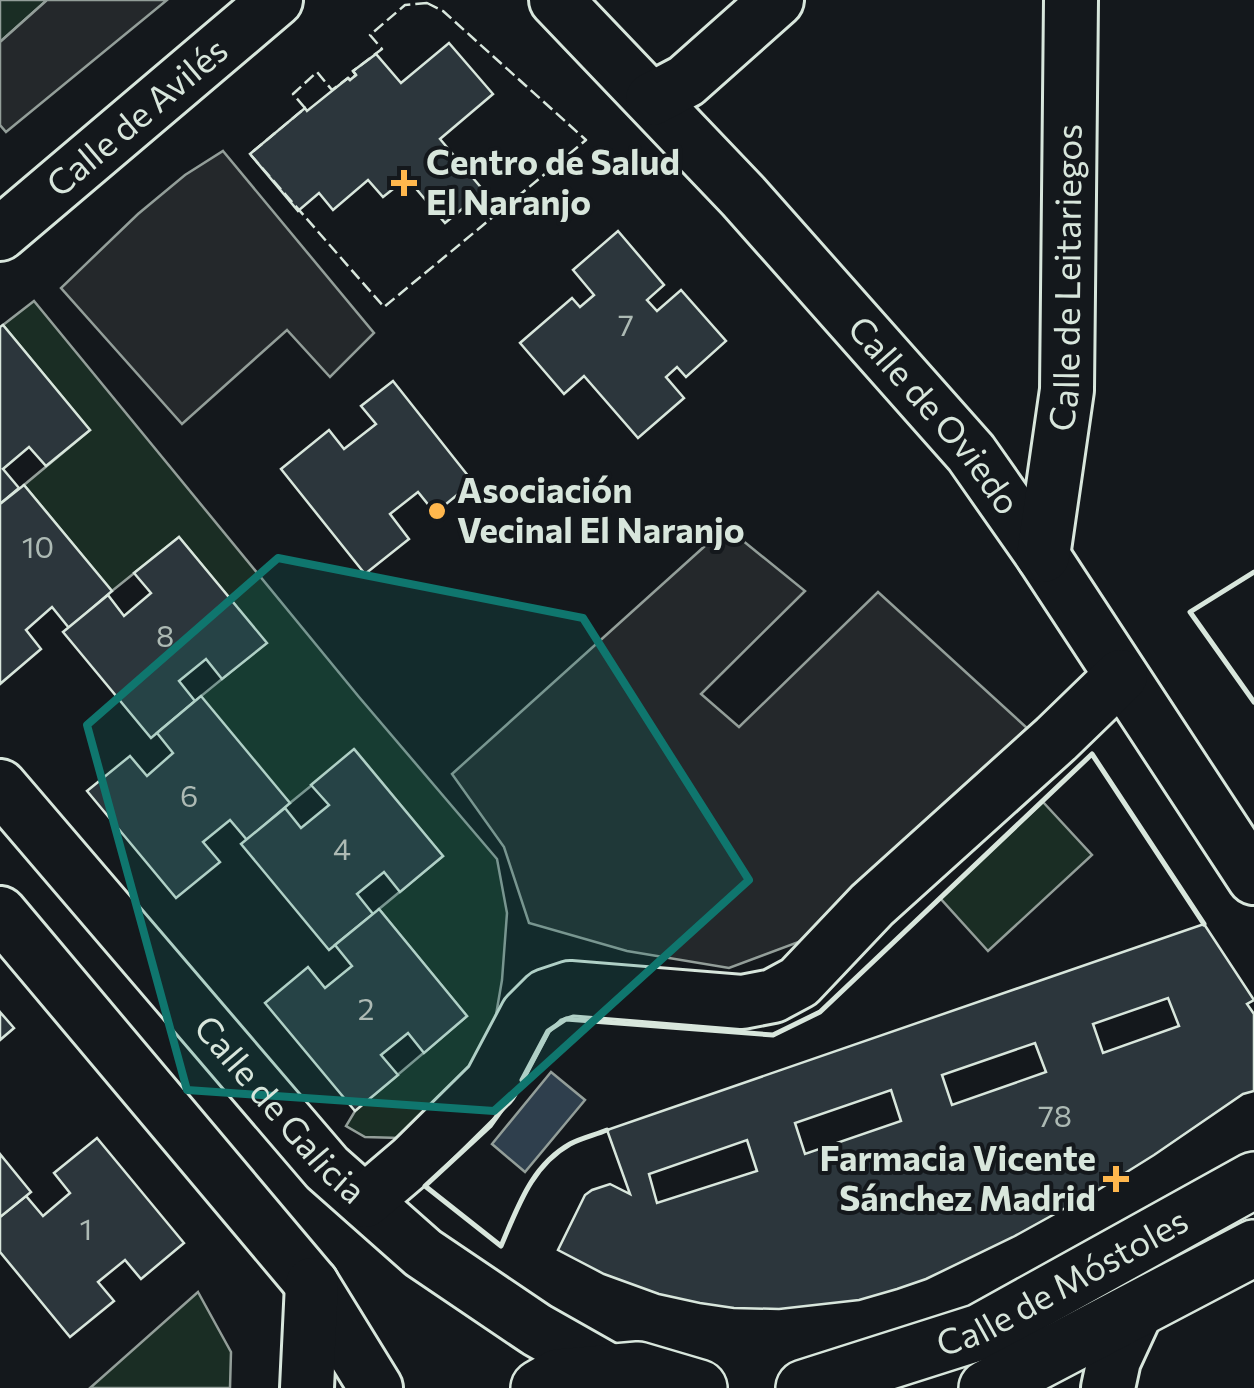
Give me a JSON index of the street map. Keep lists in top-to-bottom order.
{
  "streets": {
    "main road": ["Calle de Móstoles"],
    "street": [
      "Calle de Avilés",
      "Calle de Leitariegos",
      "Calle de Oviedo",
      "Calle de Galicia"
    ]
  },
  "crossings": [
    ["Calle de Leitariegos", "Calle de Oviedo"]
  ],
  "places": {
    "health": ["Centro de Salud El Naranjo", "Farmacia Vicente Sánchez Madrid"],
    "other": ["Asociación Vecinal El Naranjo"]
  },
  "house_numbers": [
    "7",
    "10",
    "8",
    "6",
    "4",
    "2",
    "78",
    "1"
  ]
}
